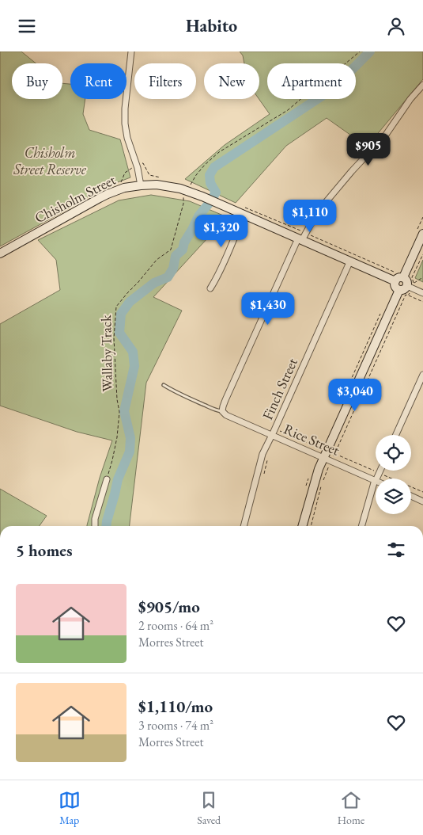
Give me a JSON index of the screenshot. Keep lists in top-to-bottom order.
{
  "streets": {
    "street": ["Chisholm Street", "Finch Street", "Rice Street"],
    "path": ["Wallaby Track"]
  },
  "crossings": [
    ["Chisholm Street", "Wallaby Track"],
    ["Chisholm Street", "Finch Street"],
    ["Finch Street", "Rice Street"]
  ],
  "parks": ["Chisholm Street Reserve"],
  "page": {
    "header": "Habito",
    "chip": [
      "Buy",
      "Rent",
      "Filters",
      "New",
      "Apartment"
    ],
    "price": [
      "$905",
      "$1,110",
      "$1,320",
      "$1,430",
      "$3,040"
    ],
    "heading": "5 homes",
    "list": [
      {
        "name": "$905/mo",
        "note": "2 rooms · 64 m² · Morres Street"
      },
      {
        "name": "$1,110/mo",
        "note": "3 rooms · 74 m² · Morres Street"
      }
    ],
    "tabs": ["Map", "Saved", "Home"]
  }
}
